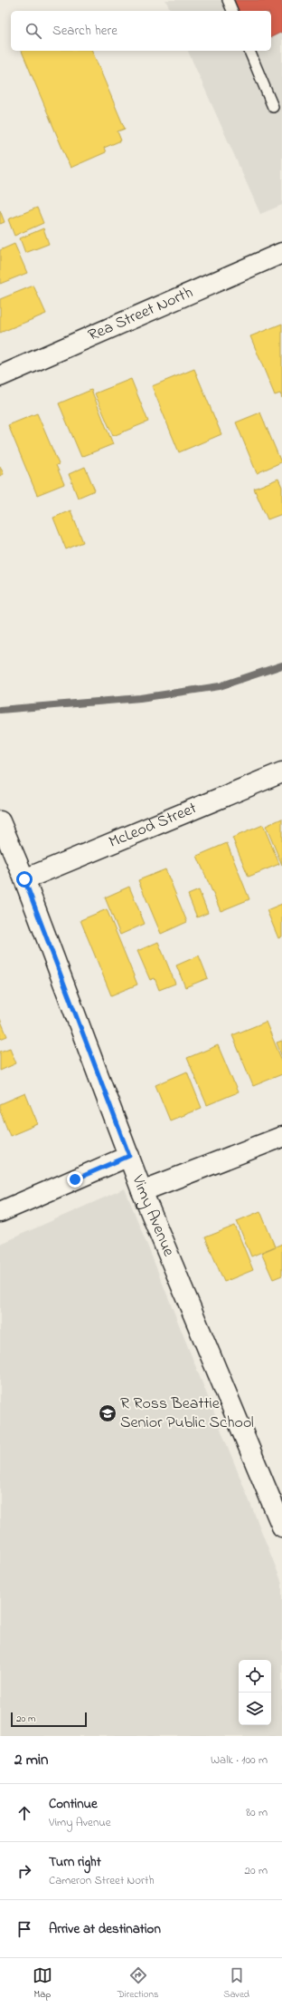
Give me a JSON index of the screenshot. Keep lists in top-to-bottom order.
{
  "streets": {
    "street": ["Rea Street North", "McLeod Street", "Vimy Avenue"]
  },
  "crossings": [
    ["McLeod Street", "Vimy Avenue"]
  ],
  "places": {
    "school or university": ["R Ross Beattie Senior Public School"]
  },
  "scale_bar": "20 m",
  "page": {
    "search": "Search here",
    "scale": "20 m",
    "heading": ["2 min", "Walk · 100 m"],
    "list": [
      ["Continue", "Vimy Avenue", "80 m"],
      ["Turn right", "Cameron Street North", "20 m"],
      "Arrive at destination"
    ],
    "nav": ["Map", "Directions", "Saved"]
  }
}
